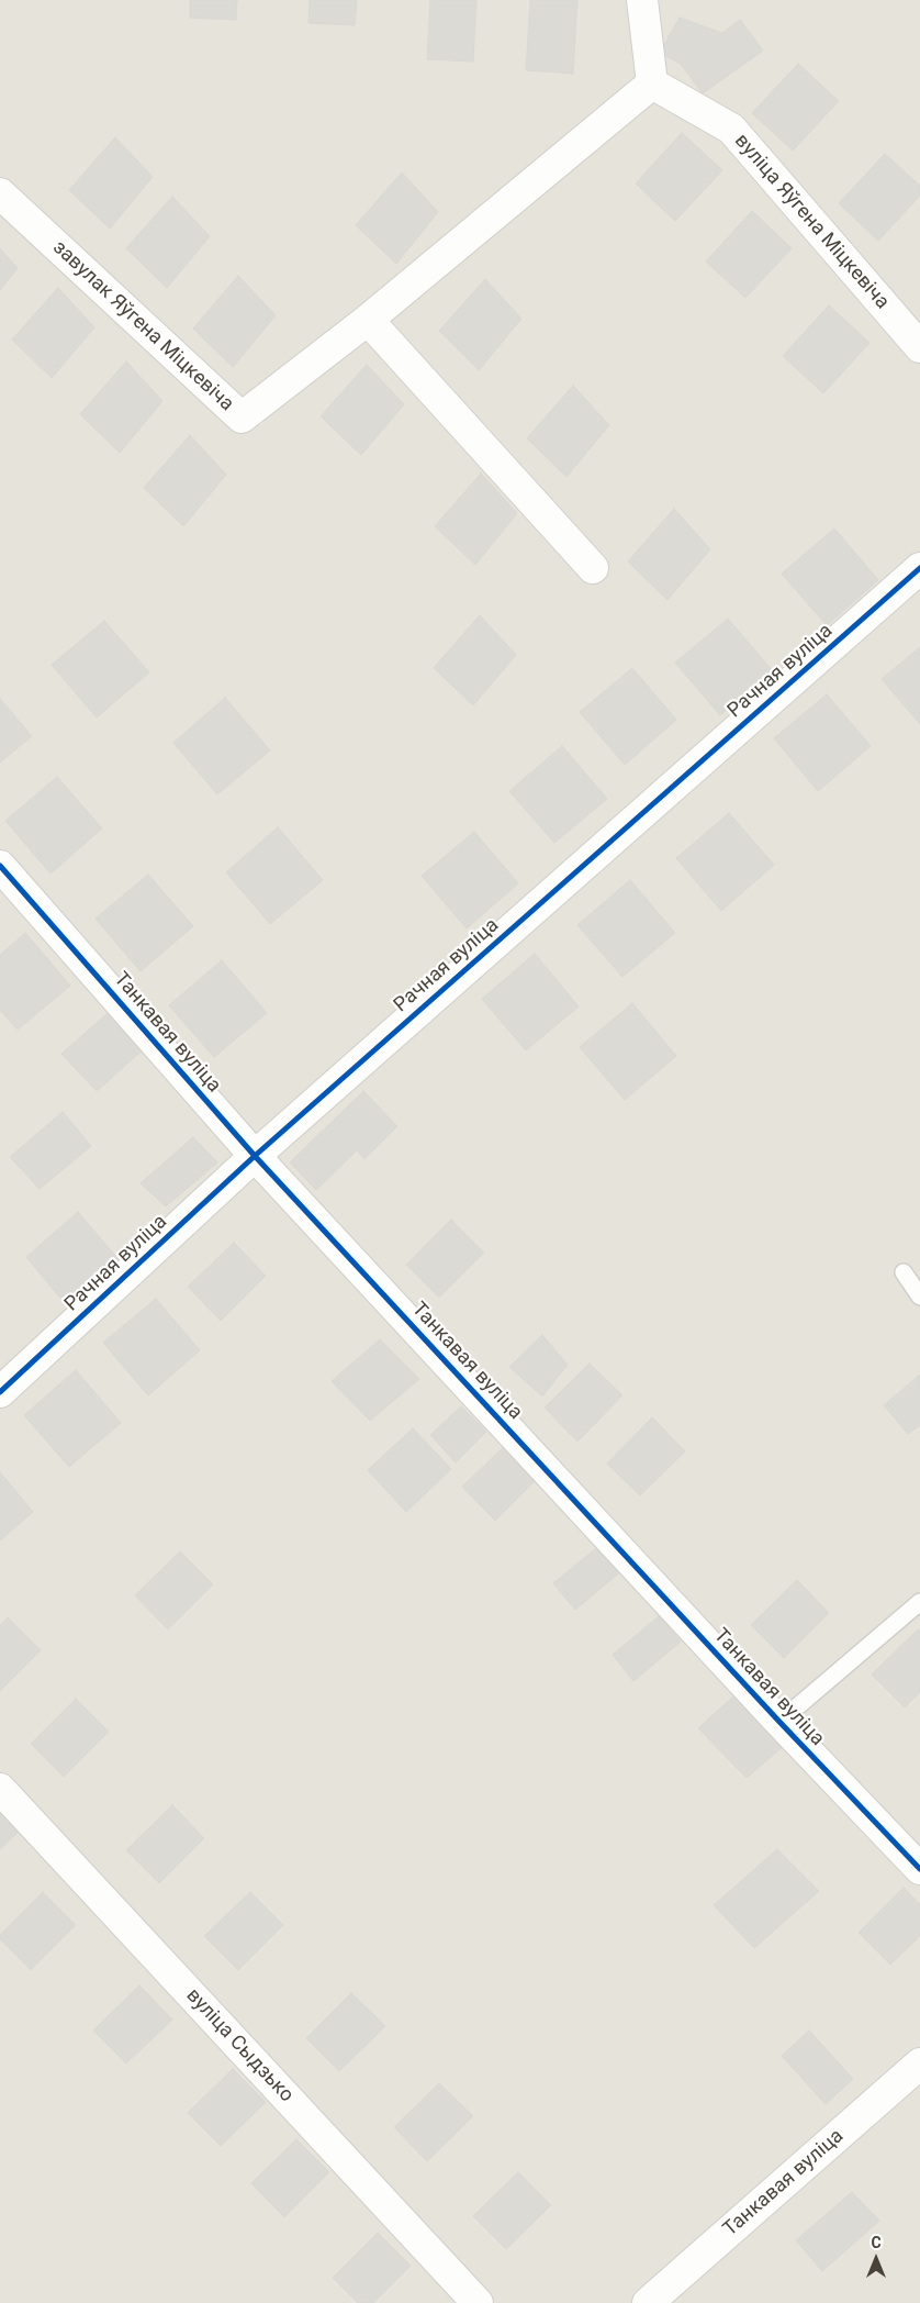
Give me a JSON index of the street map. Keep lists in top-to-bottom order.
{
  "streets": {
    "street": [
      "вуліца Яўгена Міцкевіча",
      "завулак Яўгена Міцкевіча",
      "Рачная вуліца",
      "Танкавая вуліца",
      "вуліца Сыдзько"
    ]
  },
  "crossings": [
    ["вуліца Яўгена Міцкевіча", "завулак Яўгена Міцкевіча"],
    ["Рачная вуліца", "Танкавая вуліца"]
  ],
  "north": "top"
}
